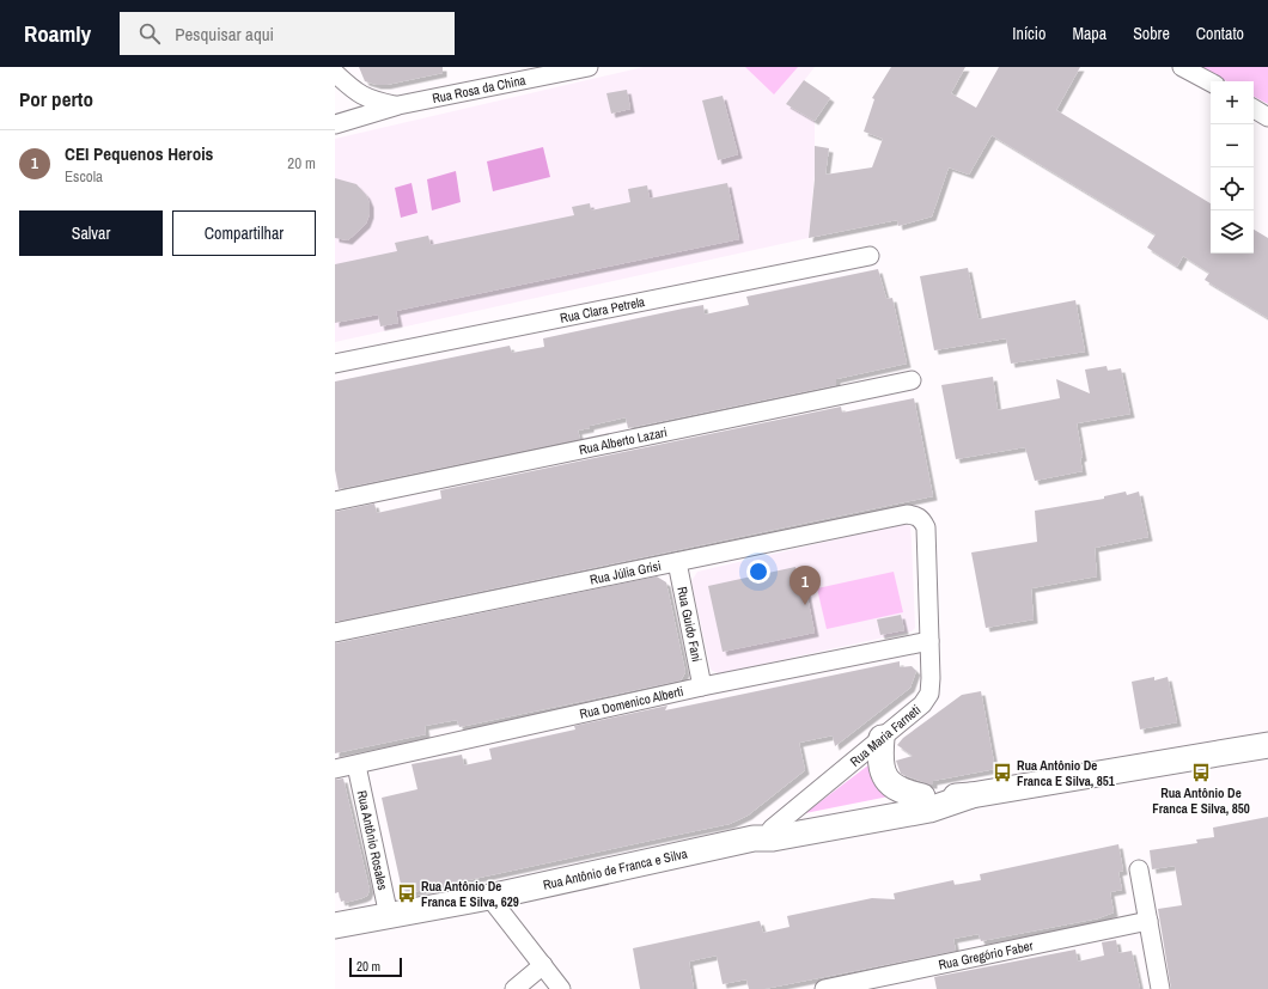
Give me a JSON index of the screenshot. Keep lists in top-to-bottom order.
{
  "streets": {
    "main road": ["Rua Antônio de Franca e Silva"],
    "street": [
      "Rua Rosa da China",
      "Rua Clara Petrela",
      "Rua Alberto Lazari",
      "Rua Júlia Grisi",
      "Rua Guido Fani",
      "Rua Domenico Alberti",
      "Rua Maria Farneti",
      "Rua Antônio Rosales",
      "Rua Gregório Faber"
    ]
  },
  "crossings": [
    ["Rua Júlia Grisi", "Rua Guido Fani"],
    ["Rua Júlia Grisi", "Rua Maria Farneti"],
    ["Rua Guido Fani", "Rua Domenico Alberti"],
    ["Rua Domenico Alberti", "Rua Maria Farneti"],
    ["Rua Domenico Alberti", "Rua Antônio Rosales"],
    ["Rua Maria Farneti", "Rua Antônio de Franca e Silva"],
    ["Rua Antônio Rosales", "Rua Antônio de Franca e Silva"]
  ],
  "places": {
    "bus stop": ["Rua Antônio De Franca E Silva, 851", "Rua Antônio De Franca E Silva, 850", "Rua Antônio De Franca E Silva, 629"]
  },
  "scale_bar": "20 m",
  "page": {
    "header": "Roamly",
    "search": "Pesquisar aqui",
    "nav": [
      "Início",
      "Mapa",
      "Sobre",
      "Contato"
    ],
    "heading": "Por perto",
    "map_buttons": ["+", "−"],
    "list": [
      {
        "mark": "1",
        "name": "CEI Pequenos Herois",
        "note": "Escola",
        "value": "20 m"
      }
    ],
    "buttons": ["Salvar", "Compartilhar"],
    "pins": "1",
    "scale": "20 m"
  }
}
